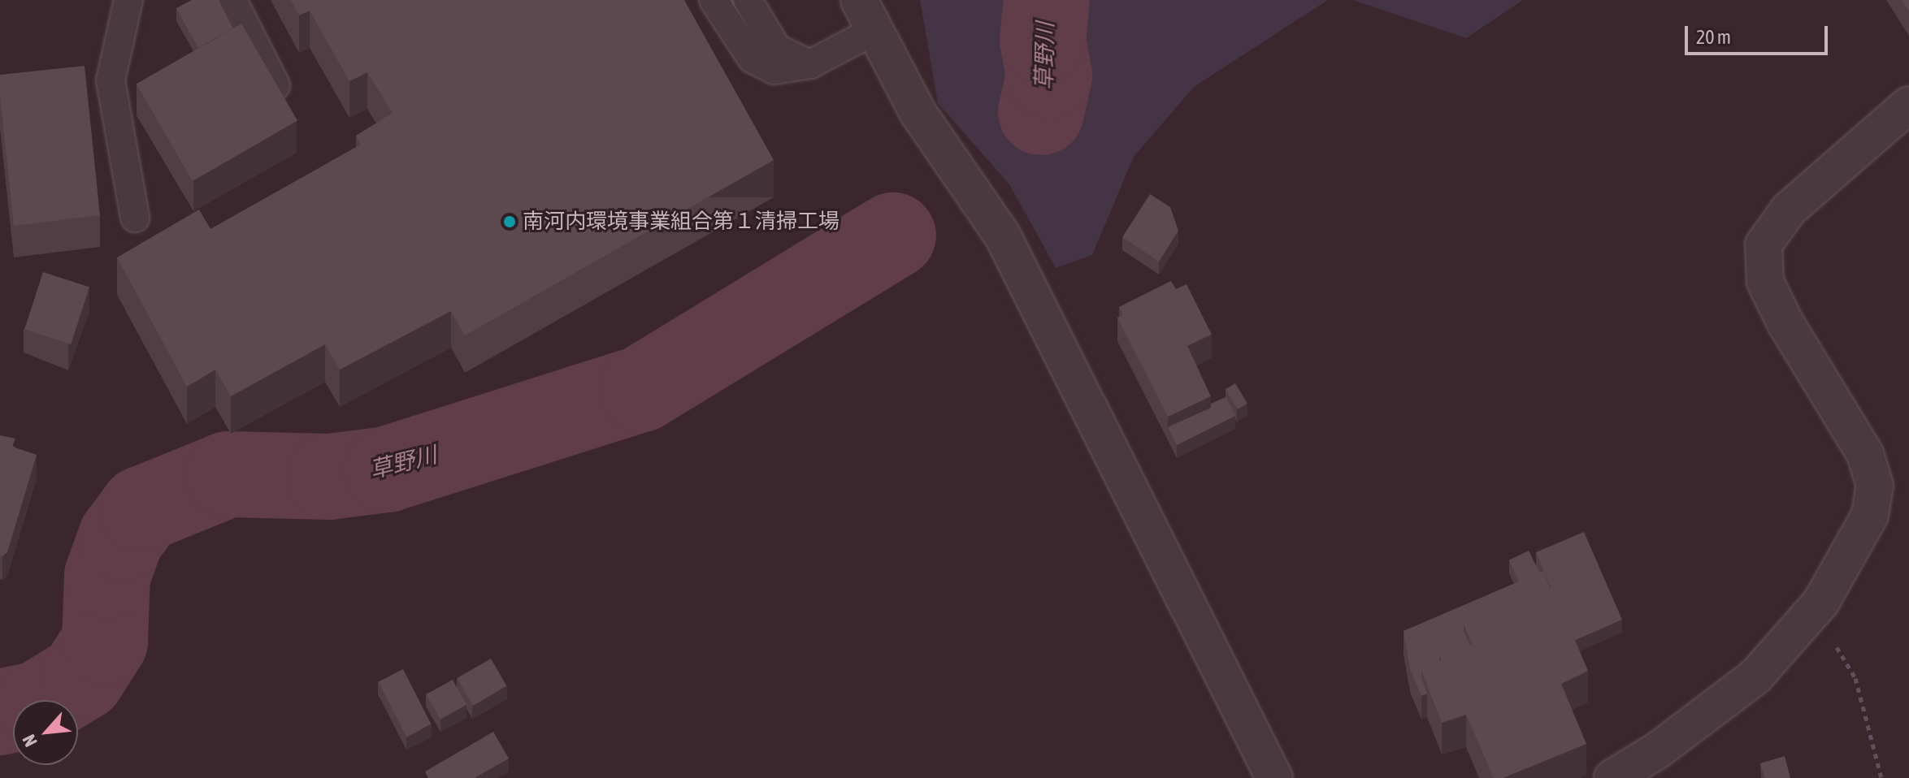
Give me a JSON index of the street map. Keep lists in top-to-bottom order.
{
  "water": ["草野川"],
  "places": ["南河内環境事業組合第１清掃工場"],
  "scale_bar": "20 m",
  "north": "bottom left"
}
